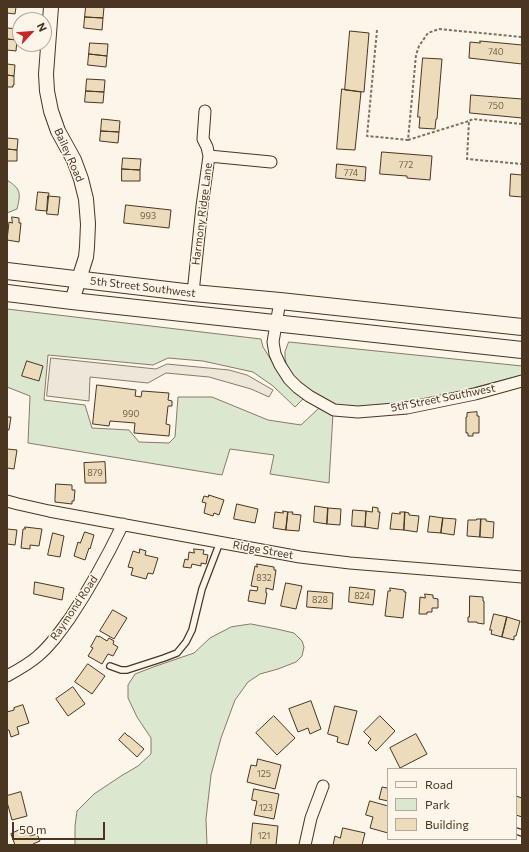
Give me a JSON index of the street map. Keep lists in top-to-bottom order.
{
  "streets": {
    "main road": ["5th Street Southwest"],
    "street": [
      "Bailey Road",
      "Harmony Ridge Lane",
      "Ridge Street",
      "Raymond Road"
    ]
  },
  "crossings": [
    ["Bailey Road", "5th Street Southwest"],
    ["Harmony Ridge Lane", "5th Street Southwest"],
    ["Ridge Street", "Raymond Road"]
  ],
  "house_numbers": [
    "740",
    "750",
    "772",
    "774",
    "993",
    "990",
    "879",
    "832",
    "824",
    "828",
    "125",
    "123",
    "121"
  ],
  "legend": ["Road", "Park", "Building"],
  "scale_bar": "50 m",
  "north": "top right"
}
